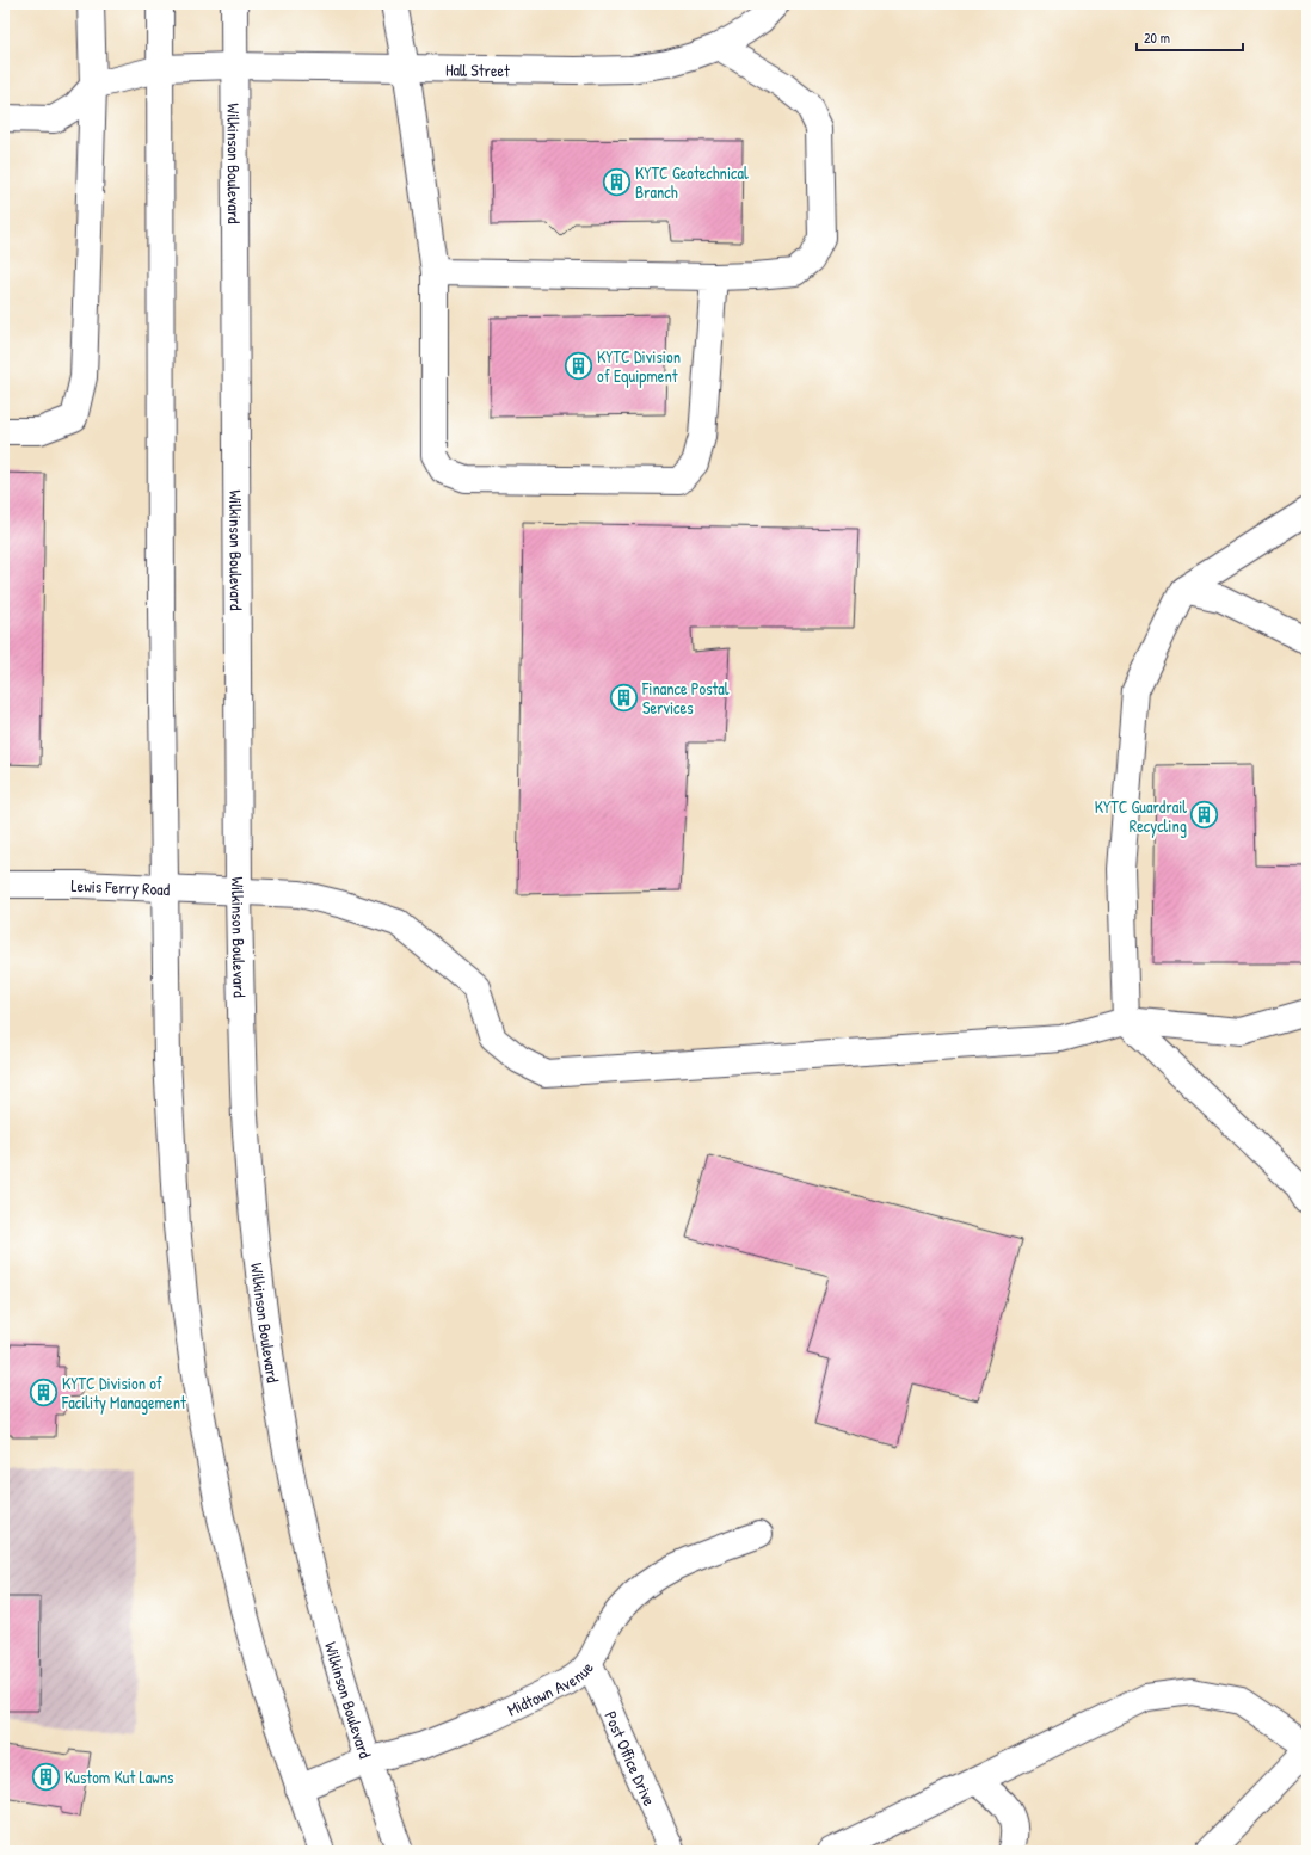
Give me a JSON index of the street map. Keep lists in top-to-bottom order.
{
  "streets": {
    "main road": [
      "Hall Street",
      "Wilkinson Boulevard",
      "Lewis Ferry Road",
      "Midtown Avenue",
      "Post Office Drive"
    ]
  },
  "crossings": [
    ["Hall Street", "Wilkinson Boulevard"],
    ["Wilkinson Boulevard", "Lewis Ferry Road"],
    ["Wilkinson Boulevard", "Midtown Avenue"],
    ["Midtown Avenue", "Post Office Drive"]
  ],
  "places": {
    "building": [
      "KYTC Geotechnical Branch",
      "KYTC Division of Equipment",
      "Finance Postal Services",
      "KYTC Guardrail Recycling",
      "KYTC Division of Facility Management",
      "Kustom Kut Lawns"
    ]
  },
  "scale_bar": "20 m"
}
